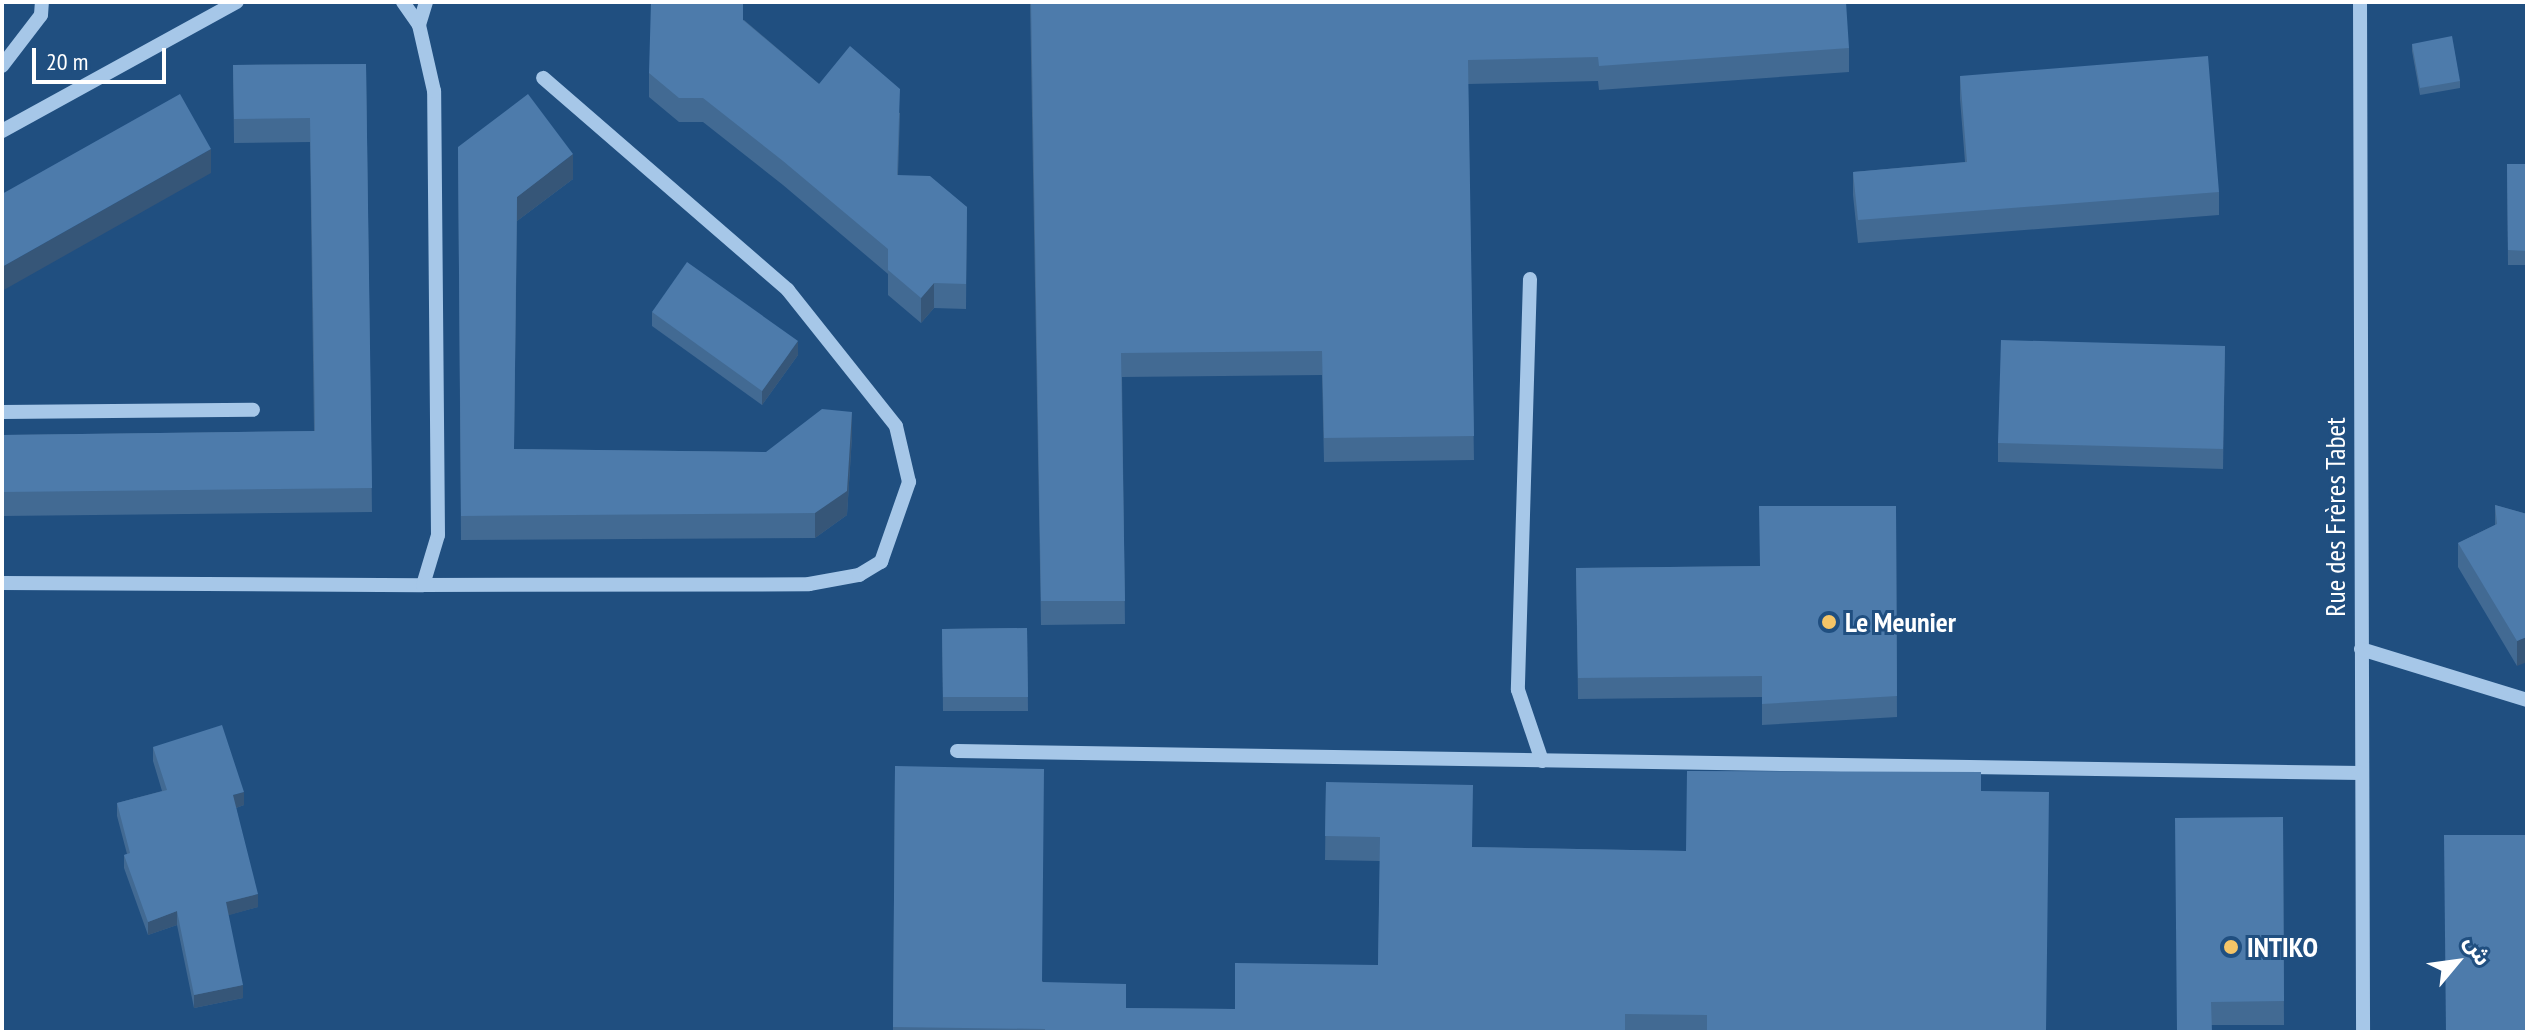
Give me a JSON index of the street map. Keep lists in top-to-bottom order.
{
  "streets": {
    "street": ["Rue des Frères Tabet"]
  },
  "places": ["Le Meunier", "INTIKO"],
  "scale_bar": "20 m",
  "north": "top right"
}
